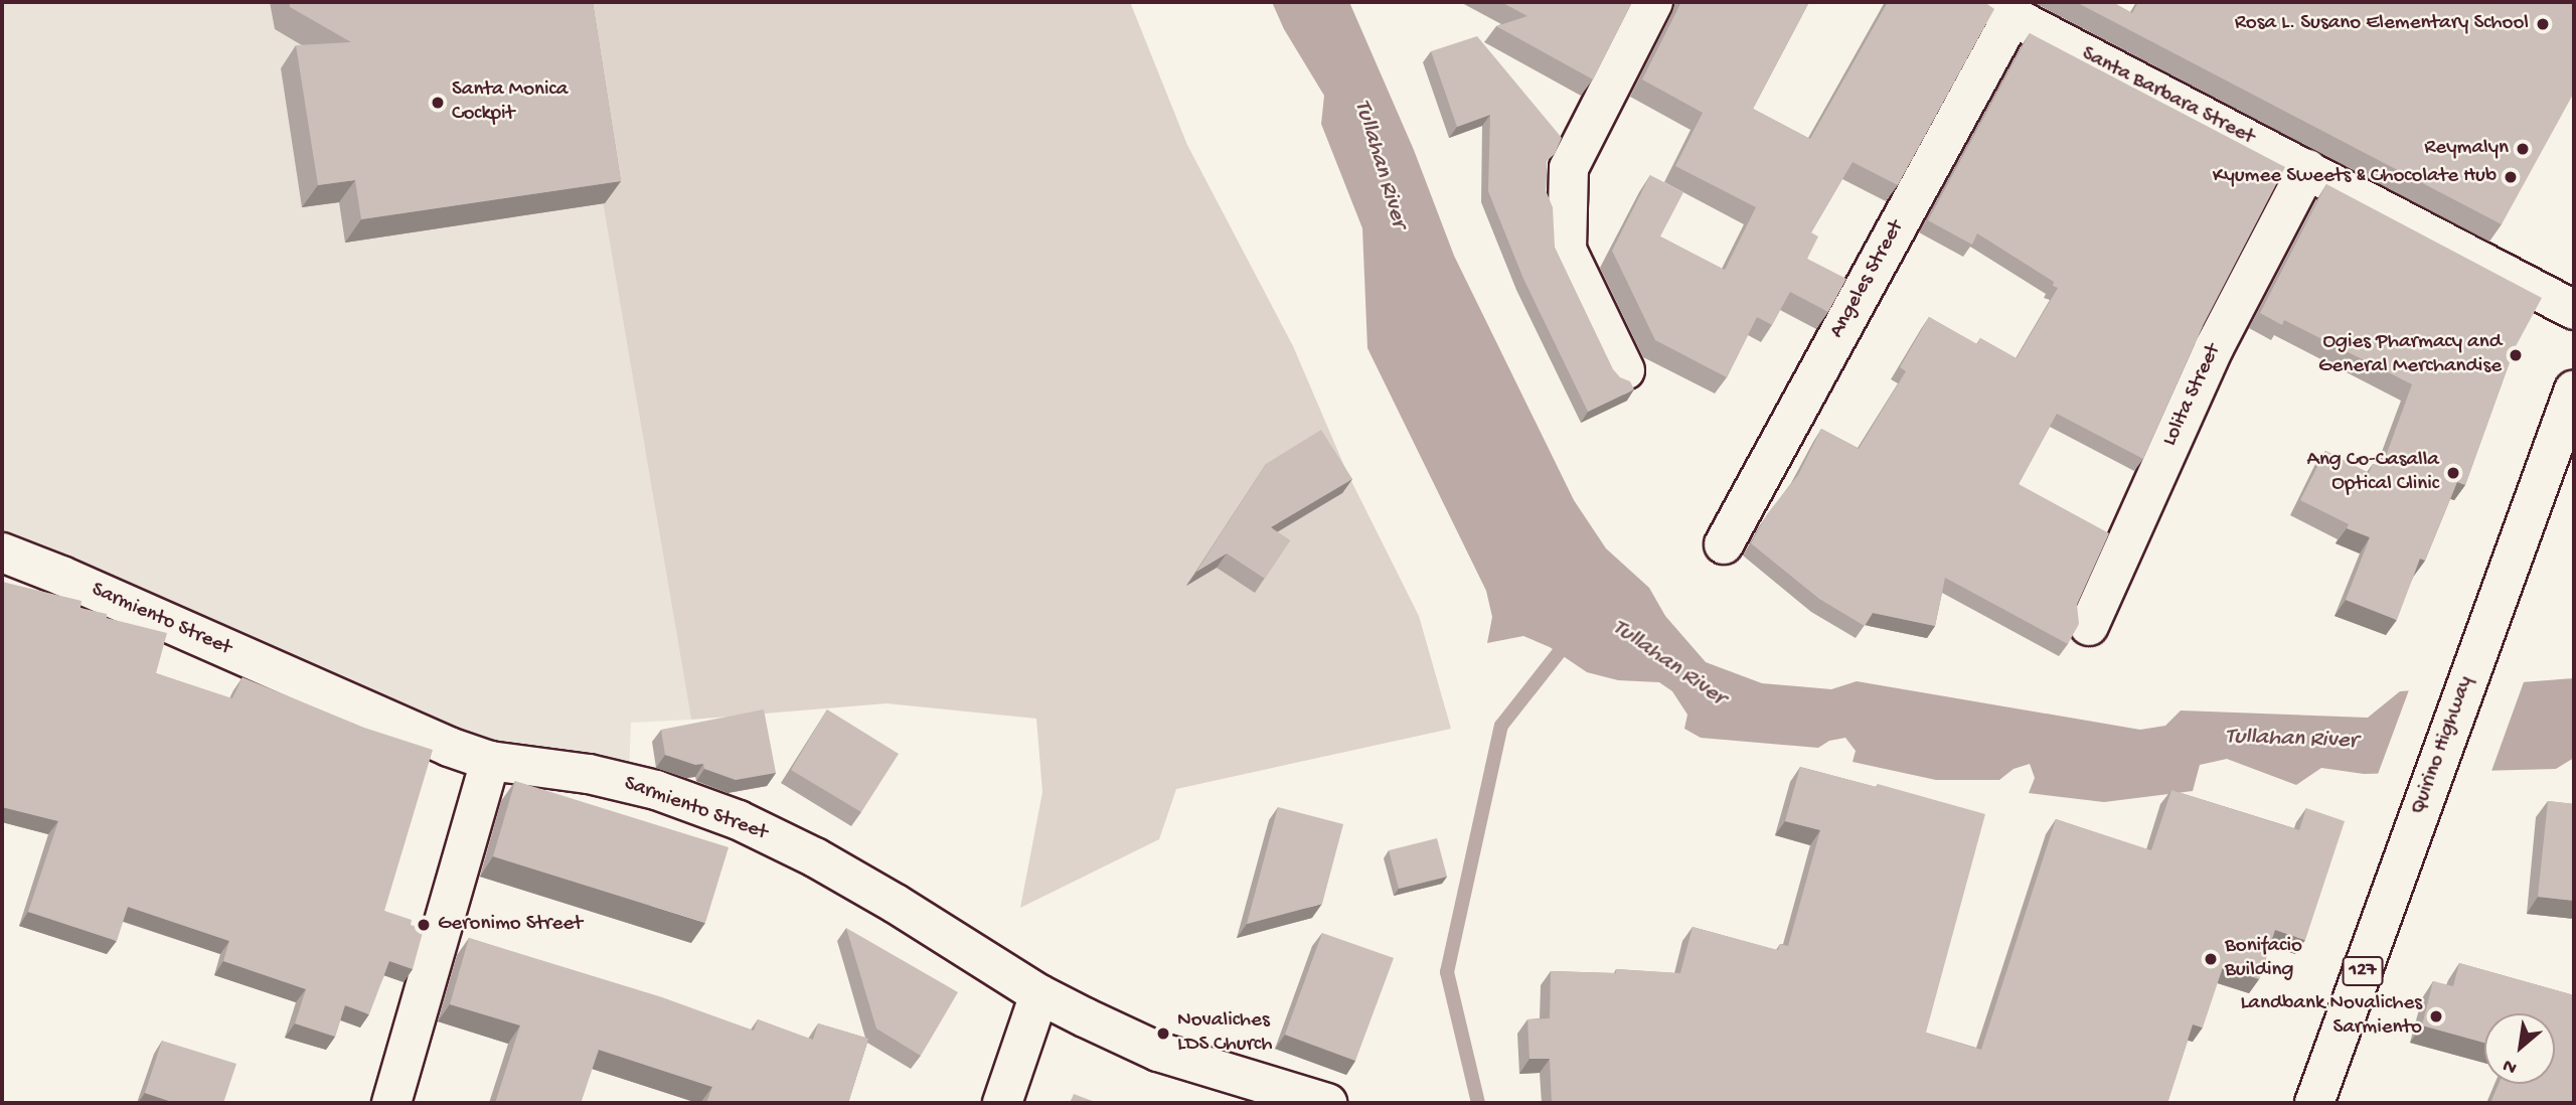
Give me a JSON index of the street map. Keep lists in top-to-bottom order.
{
  "streets": {
    "street": [
      "Santa Barbara Street",
      "Angeles Street",
      "Lolita Street",
      "Sarmiento Street",
      "Quirino Highway",
      "127"
    ]
  },
  "crossings": [
    ["Santa Barbara Street", "Angeles Street"],
    ["Santa Barbara Street", "Lolita Street"]
  ],
  "water": ["Tullahan River"],
  "places": [
    "Rosa L. Susano Elementary School",
    "Santa Monica Cockpit",
    "Reymalyn",
    "Kyumee Sweets & Chocolate Hub",
    "Ogies Pharmacy and General Merchandise",
    "Ang Co-Casalla Optical Clinic",
    "Geronimo Street",
    "Bonifacio Building",
    "Landbank Novaliches Sarmiento",
    "Novaliches LDS Church"
  ],
  "north": "bottom left"
}
